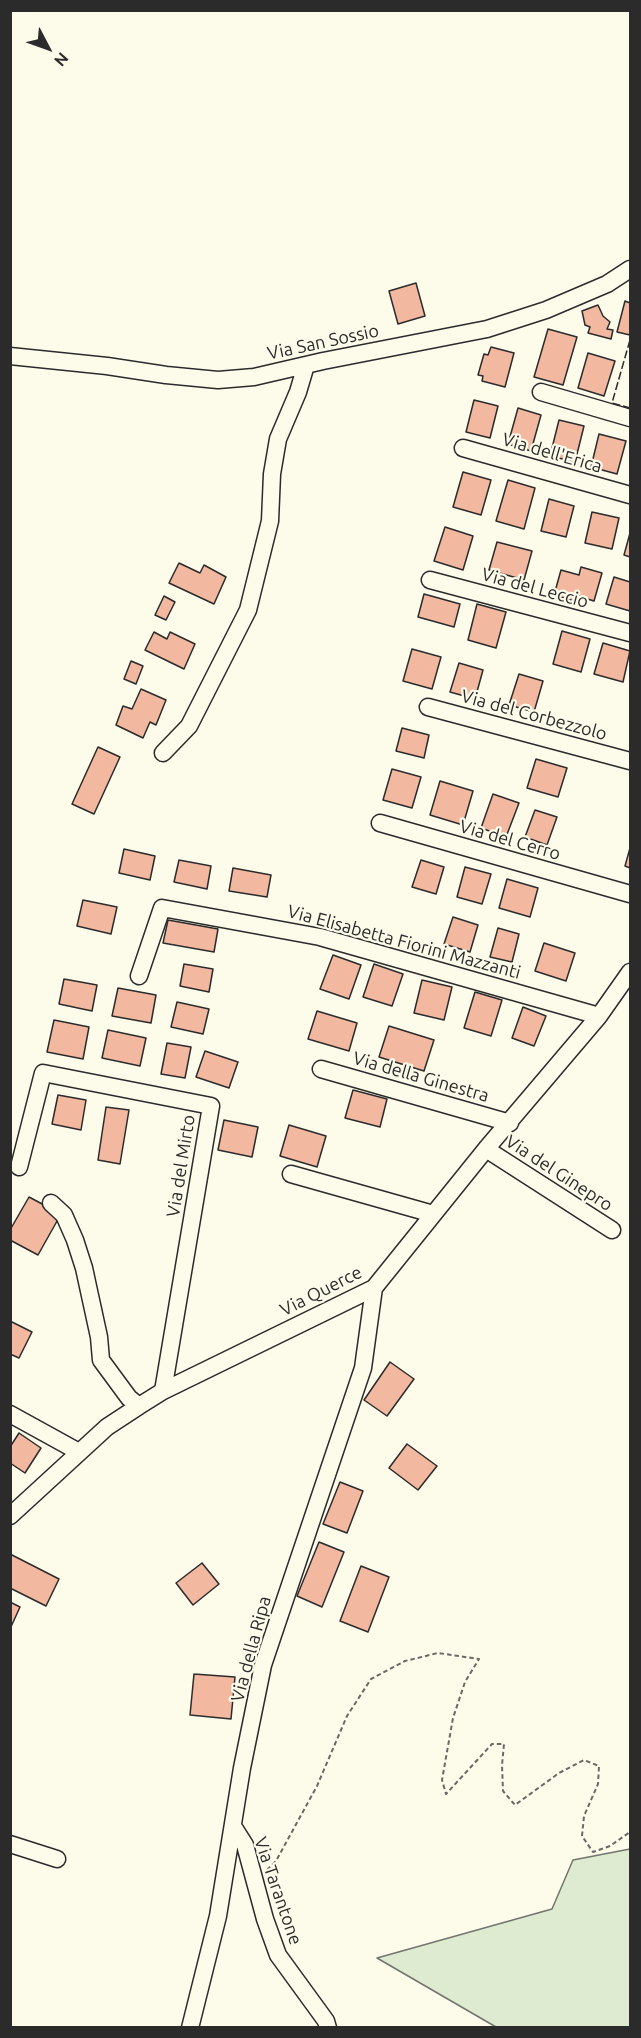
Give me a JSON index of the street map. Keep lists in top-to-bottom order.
{
  "streets": {
    "street": [
      "Via San Sossio",
      "Via dell'Erica",
      "Via del Leccio",
      "Via del Corbezzolo",
      "Via del Cerro",
      "Via Elisabetta Fiorini Mazzanti",
      "Via della Ginestra",
      "Via del Mirto",
      "Via del Ginepro",
      "Via Querce",
      "Via della Ripa",
      "Via Tarantone"
    ]
  },
  "crossings": [
    ["Via Elisabetta Fiorini Mazzanti", "Via Querce"],
    ["Via della Ginestra", "Via Querce"],
    ["Via del Mirto", "Via Querce"],
    ["Via del Ginepro", "Via Querce"],
    ["Via Querce", "Via della Ripa"],
    ["Via della Ripa", "Via Tarantone"]
  ],
  "north": "bottom right"
}
